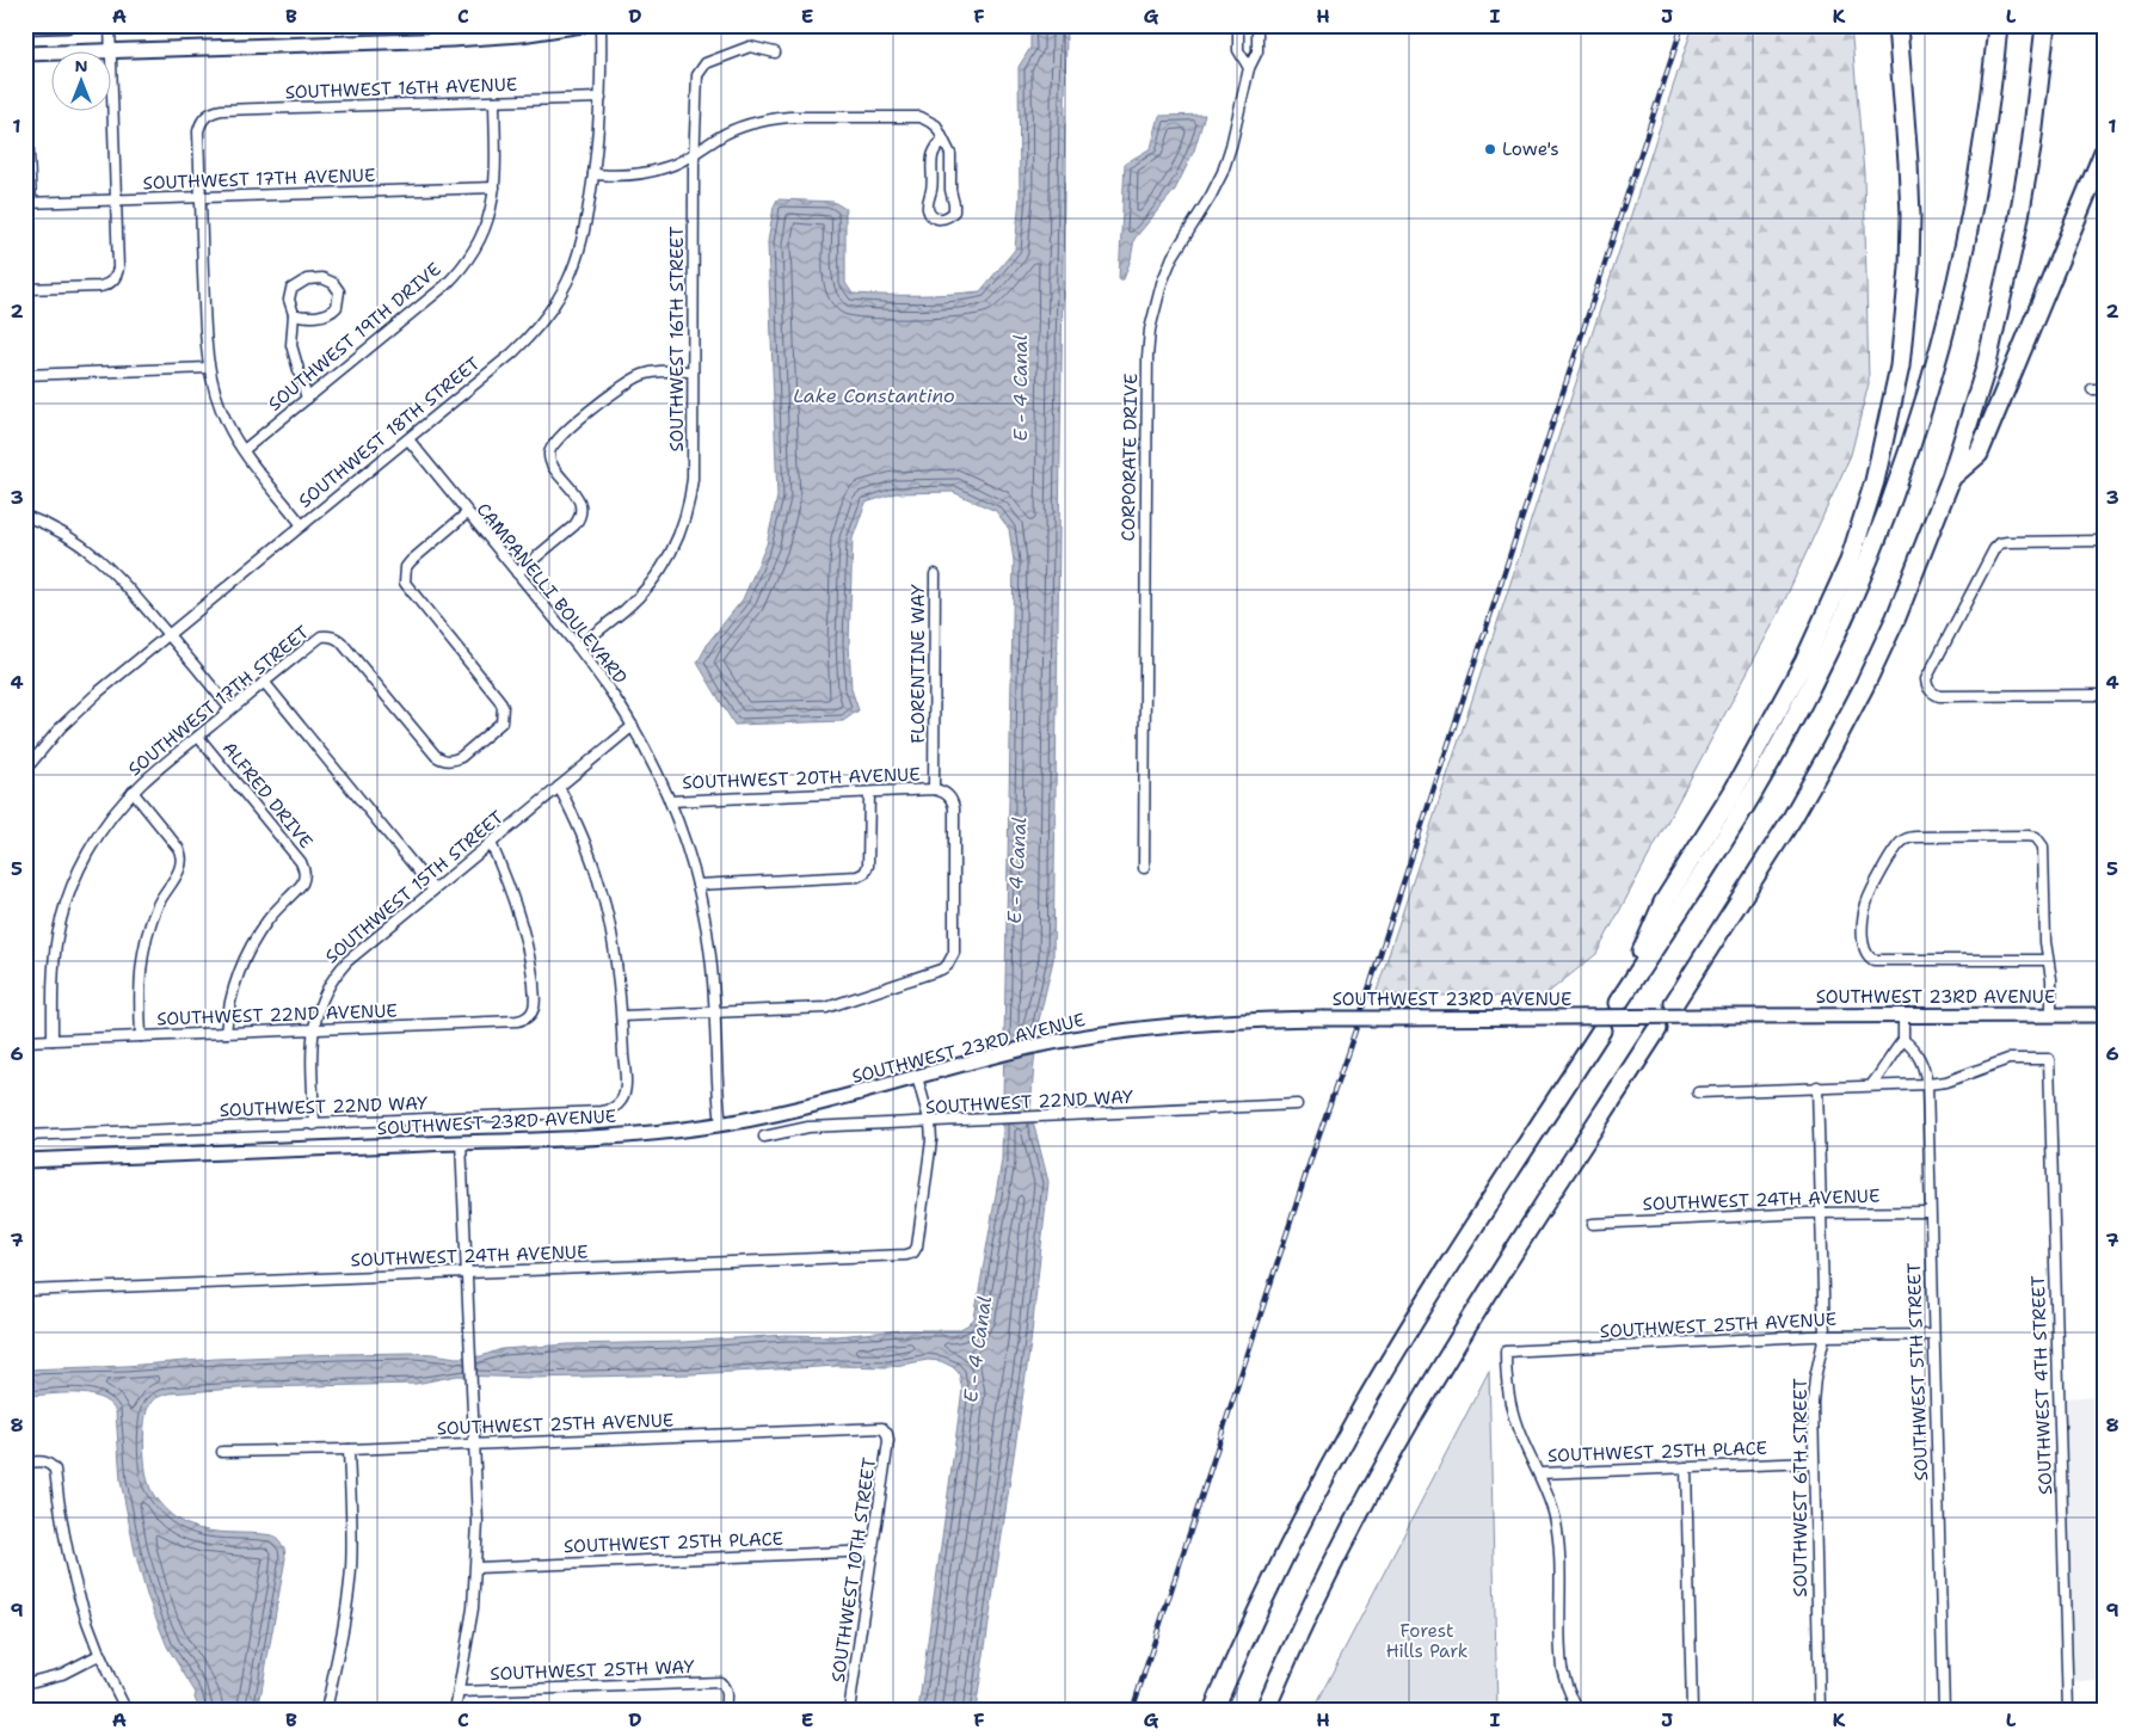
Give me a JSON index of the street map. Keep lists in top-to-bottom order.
{
  "streets": {
    "street": [
      "SOUTHWEST 16TH AVENUE",
      "SOUTHWEST 17TH AVENUE",
      "SOUTHWEST 19TH DRIVE",
      "SOUTHWEST 16TH STREET",
      "SOUTHWEST 18TH STREET",
      "CORPORATE DRIVE",
      "CAMPANELLI BOULEVARD",
      "FLORENTINE WAY",
      "SOUTHWEST 17TH STREET",
      "SOUTHWEST 20TH AVENUE",
      "ALFRED DRIVE",
      "SOUTHWEST 15TH STREET",
      "SOUTHWEST 23RD AVENUE",
      "SOUTHWEST 22ND AVENUE",
      "SOUTHWEST 22ND WAY",
      "SOUTHWEST 24TH AVENUE",
      "SOUTHWEST 25TH AVENUE",
      "SOUTHWEST 5TH STREET",
      "SOUTHWEST 4TH STREET",
      "SOUTHWEST 25TH PLACE",
      "SOUTHWEST 6TH STREET",
      "SOUTHWEST 10TH STREET",
      "SOUTHWEST 25TH WAY"
    ]
  },
  "crossings": [
    ["SOUTHWEST 16TH AVENUE", "SOUTHWEST 17TH AVENUE"],
    ["SOUTHWEST 16TH AVENUE", "SOUTHWEST 19TH DRIVE"],
    ["SOUTHWEST 16TH AVENUE", "SOUTHWEST 18TH STREET"],
    ["SOUTHWEST 17TH AVENUE", "SOUTHWEST 19TH DRIVE"],
    ["SOUTHWEST 16TH STREET", "CAMPANELLI BOULEVARD"],
    ["SOUTHWEST 18TH STREET", "CAMPANELLI BOULEVARD"],
    ["CAMPANELLI BOULEVARD", "SOUTHWEST 17TH STREET"],
    ["CAMPANELLI BOULEVARD", "SOUTHWEST 20TH AVENUE"],
    ["CAMPANELLI BOULEVARD", "SOUTHWEST 15TH STREET"],
    ["CAMPANELLI BOULEVARD", "SOUTHWEST 23RD AVENUE"],
    ["FLORENTINE WAY", "SOUTHWEST 20TH AVENUE"],
    ["SOUTHWEST 17TH STREET", "ALFRED DRIVE"],
    ["SOUTHWEST 17TH STREET", "SOUTHWEST 22ND AVENUE"],
    ["ALFRED DRIVE", "SOUTHWEST 22ND AVENUE"],
    ["SOUTHWEST 15TH STREET", "SOUTHWEST 22ND AVENUE"],
    ["SOUTHWEST 15TH STREET", "SOUTHWEST 22ND WAY"],
    ["SOUTHWEST 22ND WAY", "SOUTHWEST 24TH AVENUE"],
    ["SOUTHWEST 24TH AVENUE", "SOUTHWEST 5TH STREET"],
    ["SOUTHWEST 24TH AVENUE", "SOUTHWEST 6TH STREET"],
    ["SOUTHWEST 25TH AVENUE", "SOUTHWEST 5TH STREET"],
    ["SOUTHWEST 25TH AVENUE", "SOUTHWEST 25TH PLACE"],
    ["SOUTHWEST 25TH AVENUE", "SOUTHWEST 6TH STREET"],
    ["SOUTHWEST 25TH AVENUE", "SOUTHWEST 10TH STREET"],
    ["SOUTHWEST 5TH STREET", "SOUTHWEST 4TH STREET"],
    ["SOUTHWEST 25TH PLACE", "SOUTHWEST 6TH STREET"],
    ["SOUTHWEST 25TH PLACE", "SOUTHWEST 10TH STREET"]
  ],
  "water": ["E - 4 Canal", "Lake Constantino"],
  "parks": ["Forest Hills Park"],
  "places": ["Lowe's"],
  "north": "top",
  "grid": {
    "columns": [
      "A",
      "B",
      "C",
      "D",
      "E",
      "F",
      "G",
      "H",
      "I",
      "J",
      "K",
      "L"
    ],
    "rows": [
      "1",
      "2",
      "3",
      "4",
      "5",
      "6",
      "7",
      "8",
      "9"
    ]
  }
}
